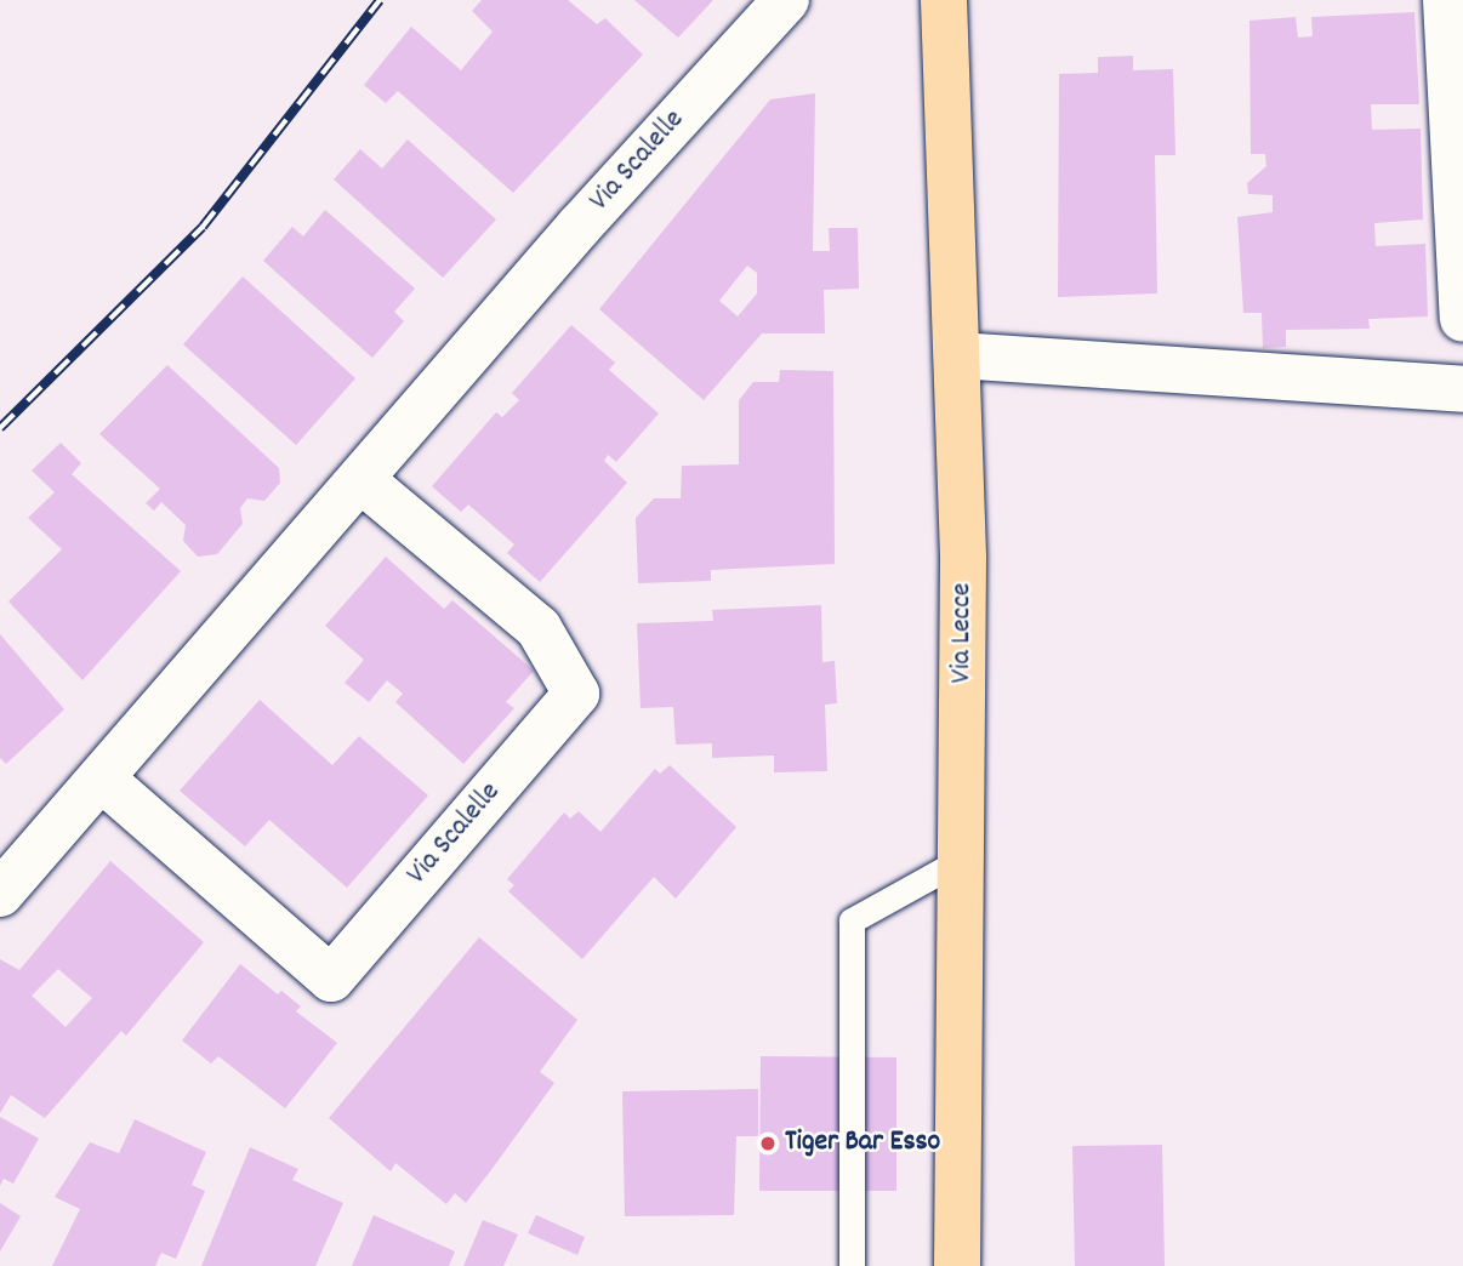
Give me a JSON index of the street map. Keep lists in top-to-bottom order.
{
  "streets": {
    "main road": ["Via Lecce"],
    "street": ["Via Scalelle"]
  },
  "places": ["Tiger Bar Esso"]
}
